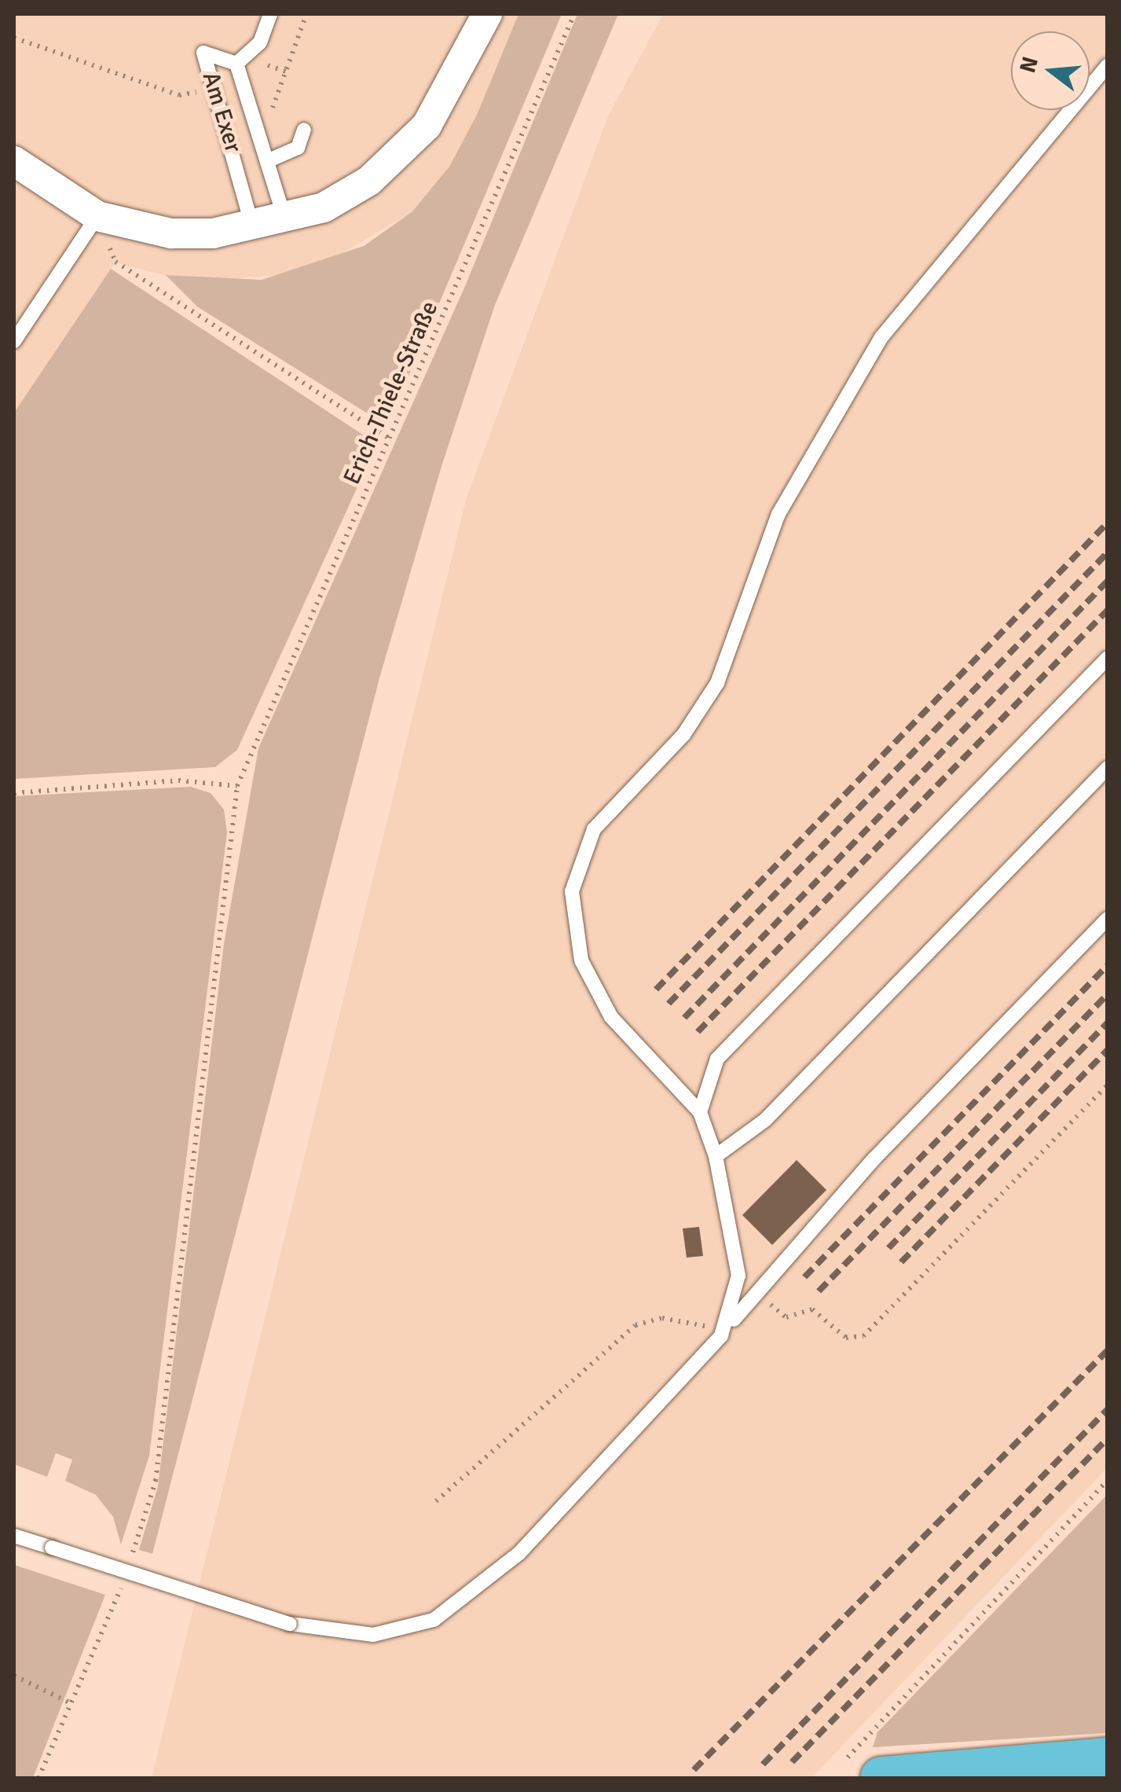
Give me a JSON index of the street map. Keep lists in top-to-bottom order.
{
  "streets": {
    "lane": ["Am Exer"],
    "path": ["Erich-Thiele-Straße"]
  },
  "north": "left"
}
